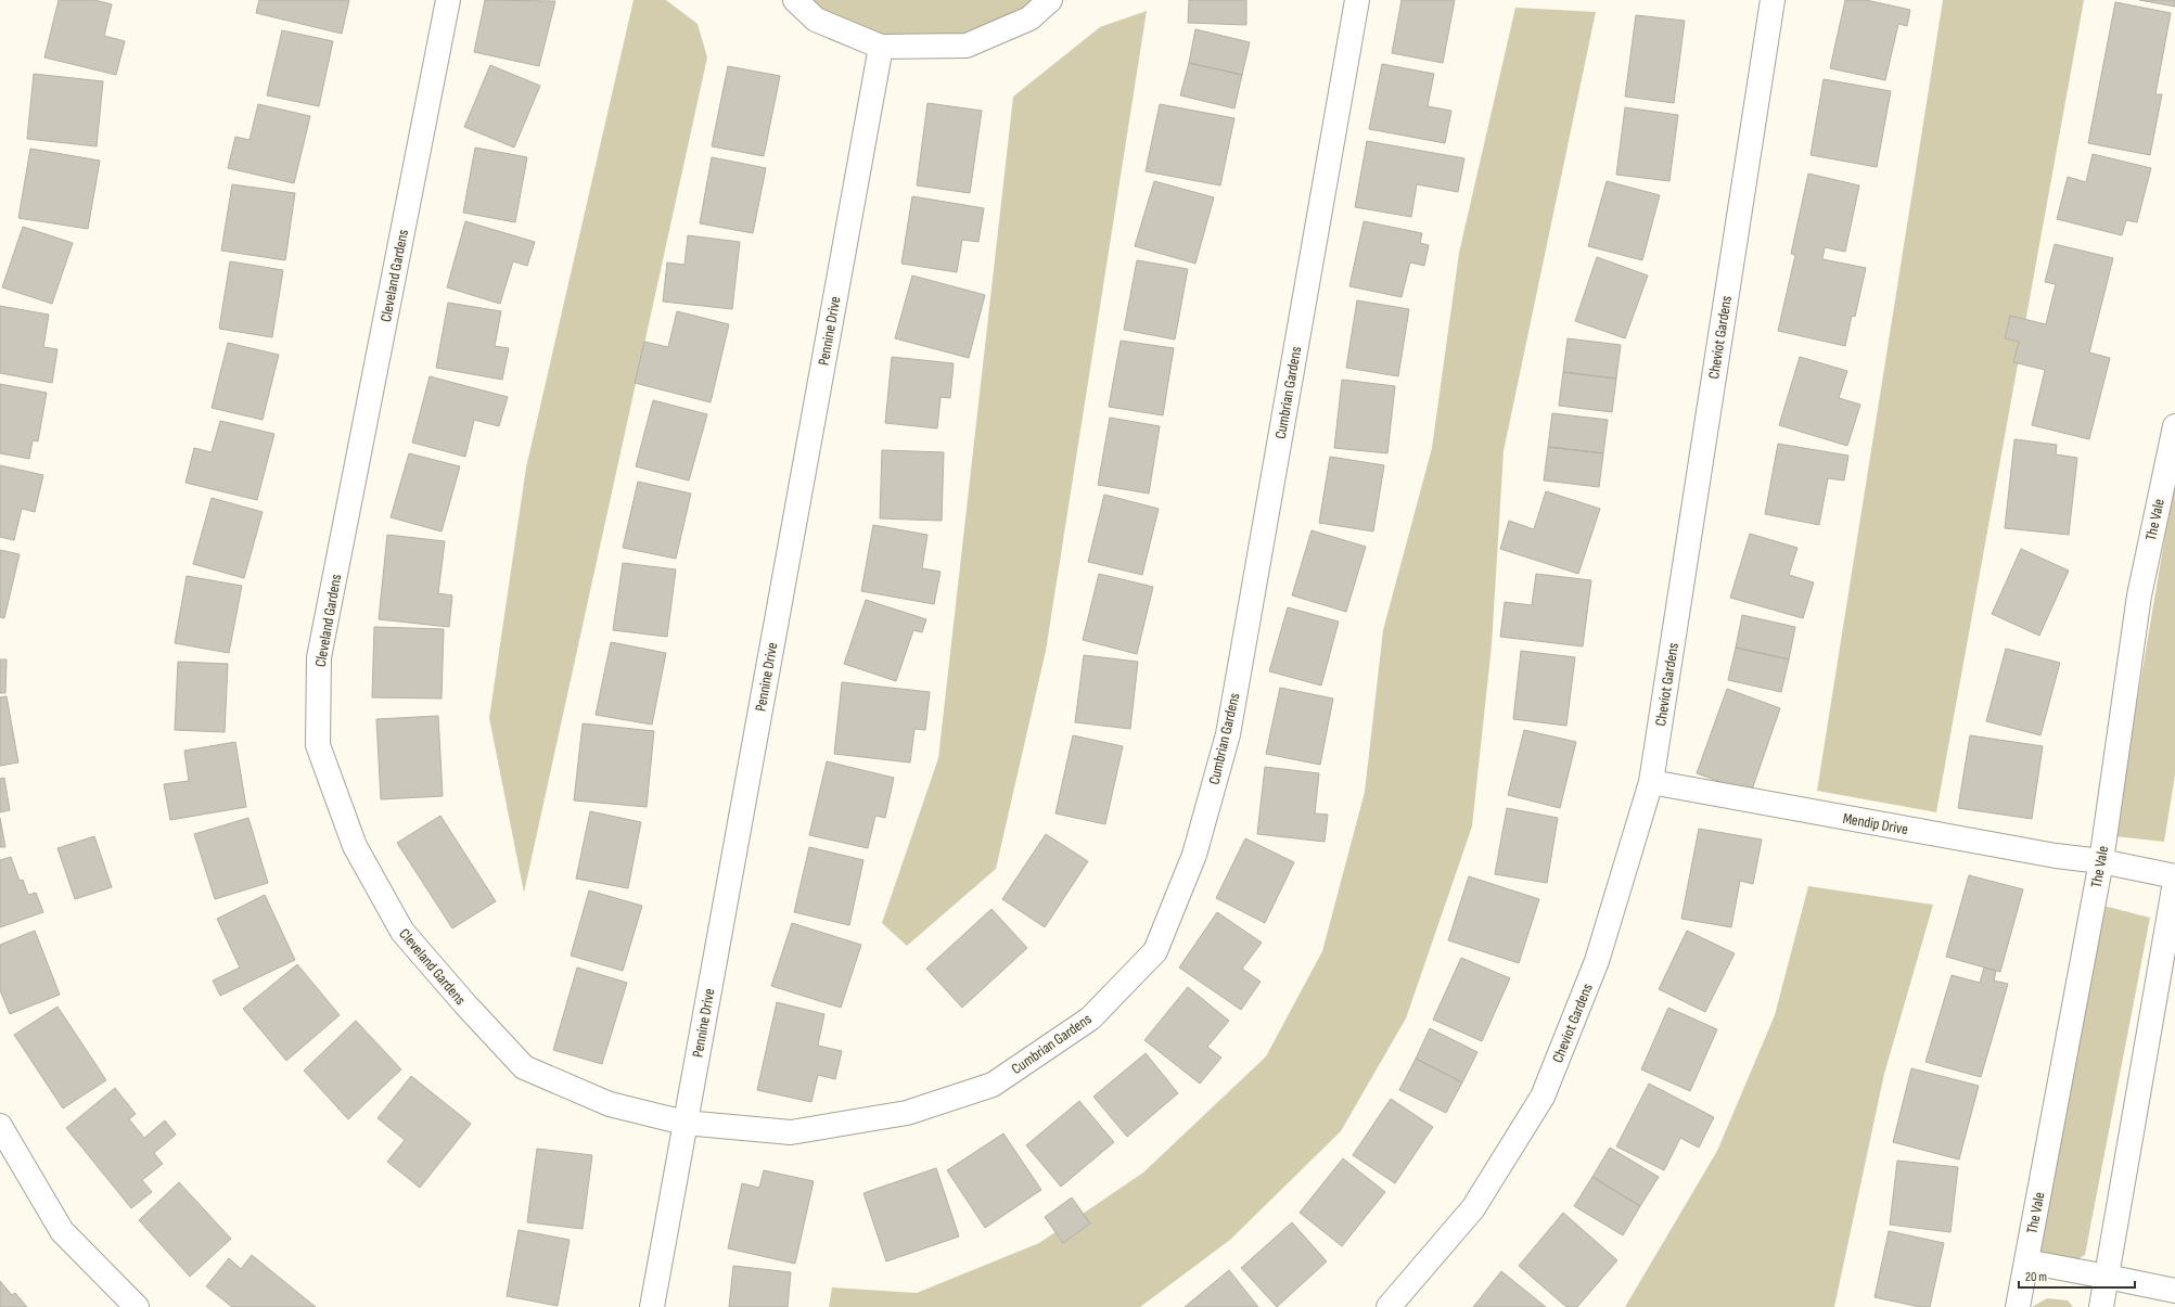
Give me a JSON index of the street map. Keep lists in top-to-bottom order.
{
  "streets": {
    "street": [
      "Cleveland Gardens",
      "Pennine Drive",
      "Cheviot Gardens",
      "Cumbrian Gardens",
      "The Vale",
      "Mendip Drive"
    ]
  },
  "crossings": [
    ["Cleveland Gardens", "Pennine Drive"],
    ["Cleveland Gardens", "Cumbrian Gardens"],
    ["Pennine Drive", "Cumbrian Gardens"],
    ["Cheviot Gardens", "Mendip Drive"],
    ["The Vale", "Mendip Drive"]
  ],
  "scale_bar": "20 m"
}
